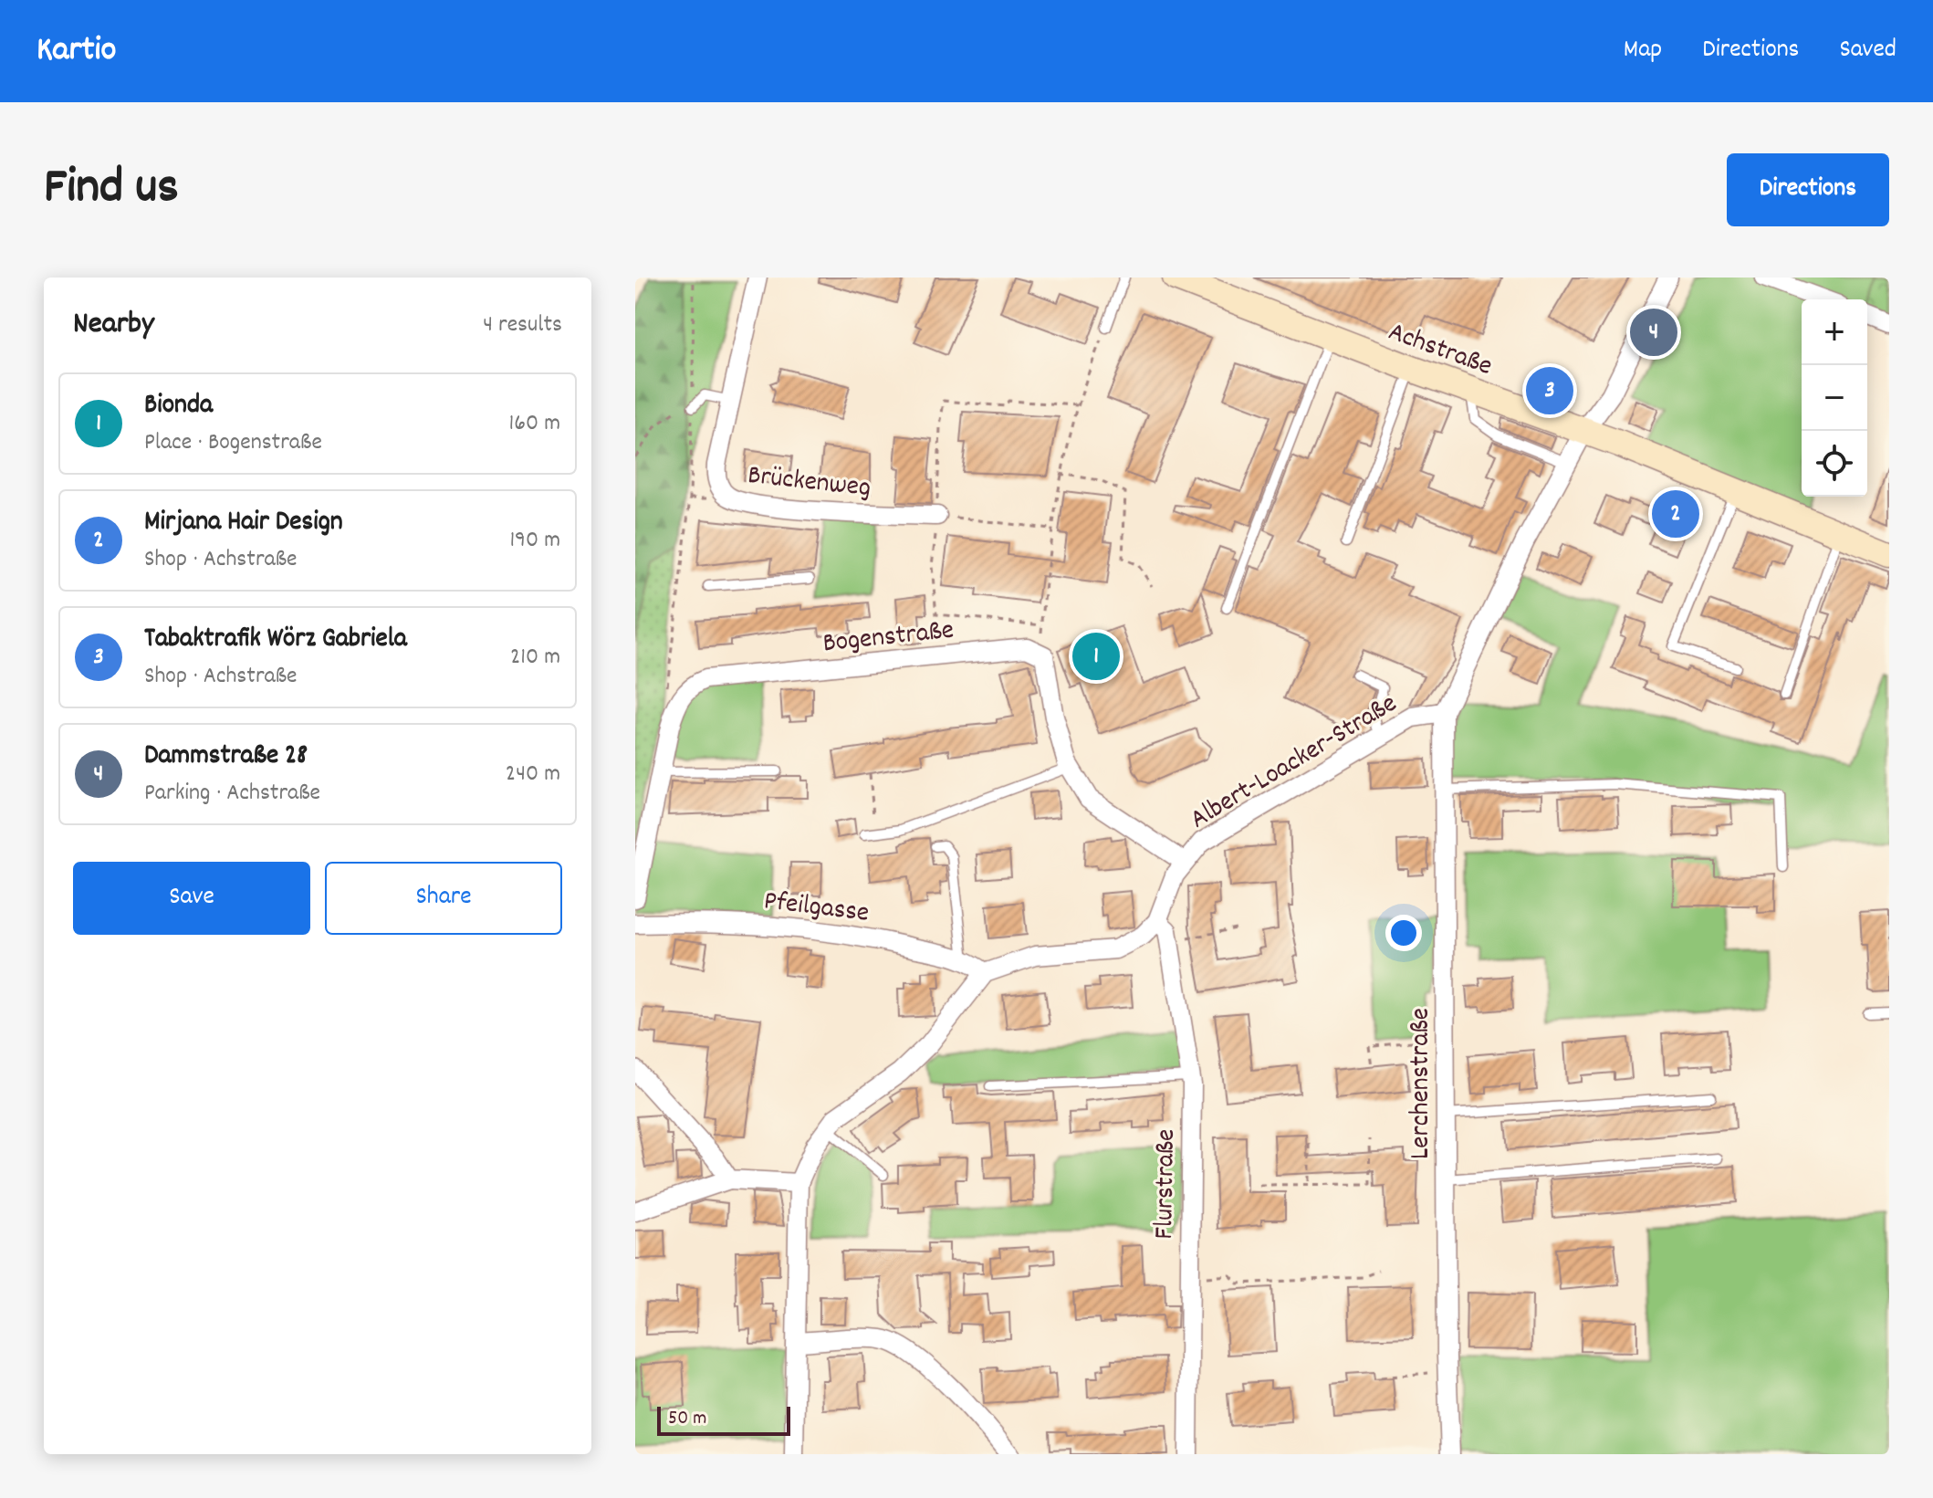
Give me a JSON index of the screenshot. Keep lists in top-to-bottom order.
{
  "streets": {
    "main road": ["Achstraße"],
    "street": [
      "Brückenweg",
      "Bogenstraße",
      "Albert-Loacker-Straße",
      "Pfeilgasse",
      "Lerchenstraße",
      "Flurstraße"
    ]
  },
  "crossings": [
    ["Albert-Loacker-Straße", "Lerchenstraße"],
    ["Albert-Loacker-Straße", "Flurstraße"]
  ],
  "scale_bar": "50 m",
  "page": {
    "header": "Kartio",
    "nav": ["Map", "Directions", "Saved"],
    "title": "Find us",
    "buttons": [
      "Directions",
      ["Save", "Share"]
    ],
    "heading": ["Nearby", "4 results"],
    "map_buttons": ["+", "−"],
    "pins": [
      "4",
      "3",
      "2",
      "1"
    ],
    "list": [
      {
        "mark": "1",
        "name": "Bionda",
        "note": "Place · Bogenstraße",
        "value": "160 m"
      },
      {
        "mark": "2",
        "name": "Mirjana Hair Design",
        "note": "Shop · Achstraße",
        "value": "190 m"
      },
      {
        "mark": "3",
        "name": "Tabaktrafik Wörz Gabriela",
        "note": "Shop · Achstraße",
        "value": "210 m"
      },
      {
        "mark": "4",
        "name": "Dammstraße 28",
        "note": "Parking · Achstraße",
        "value": "240 m"
      }
    ],
    "scale": "50 m"
  }
}
